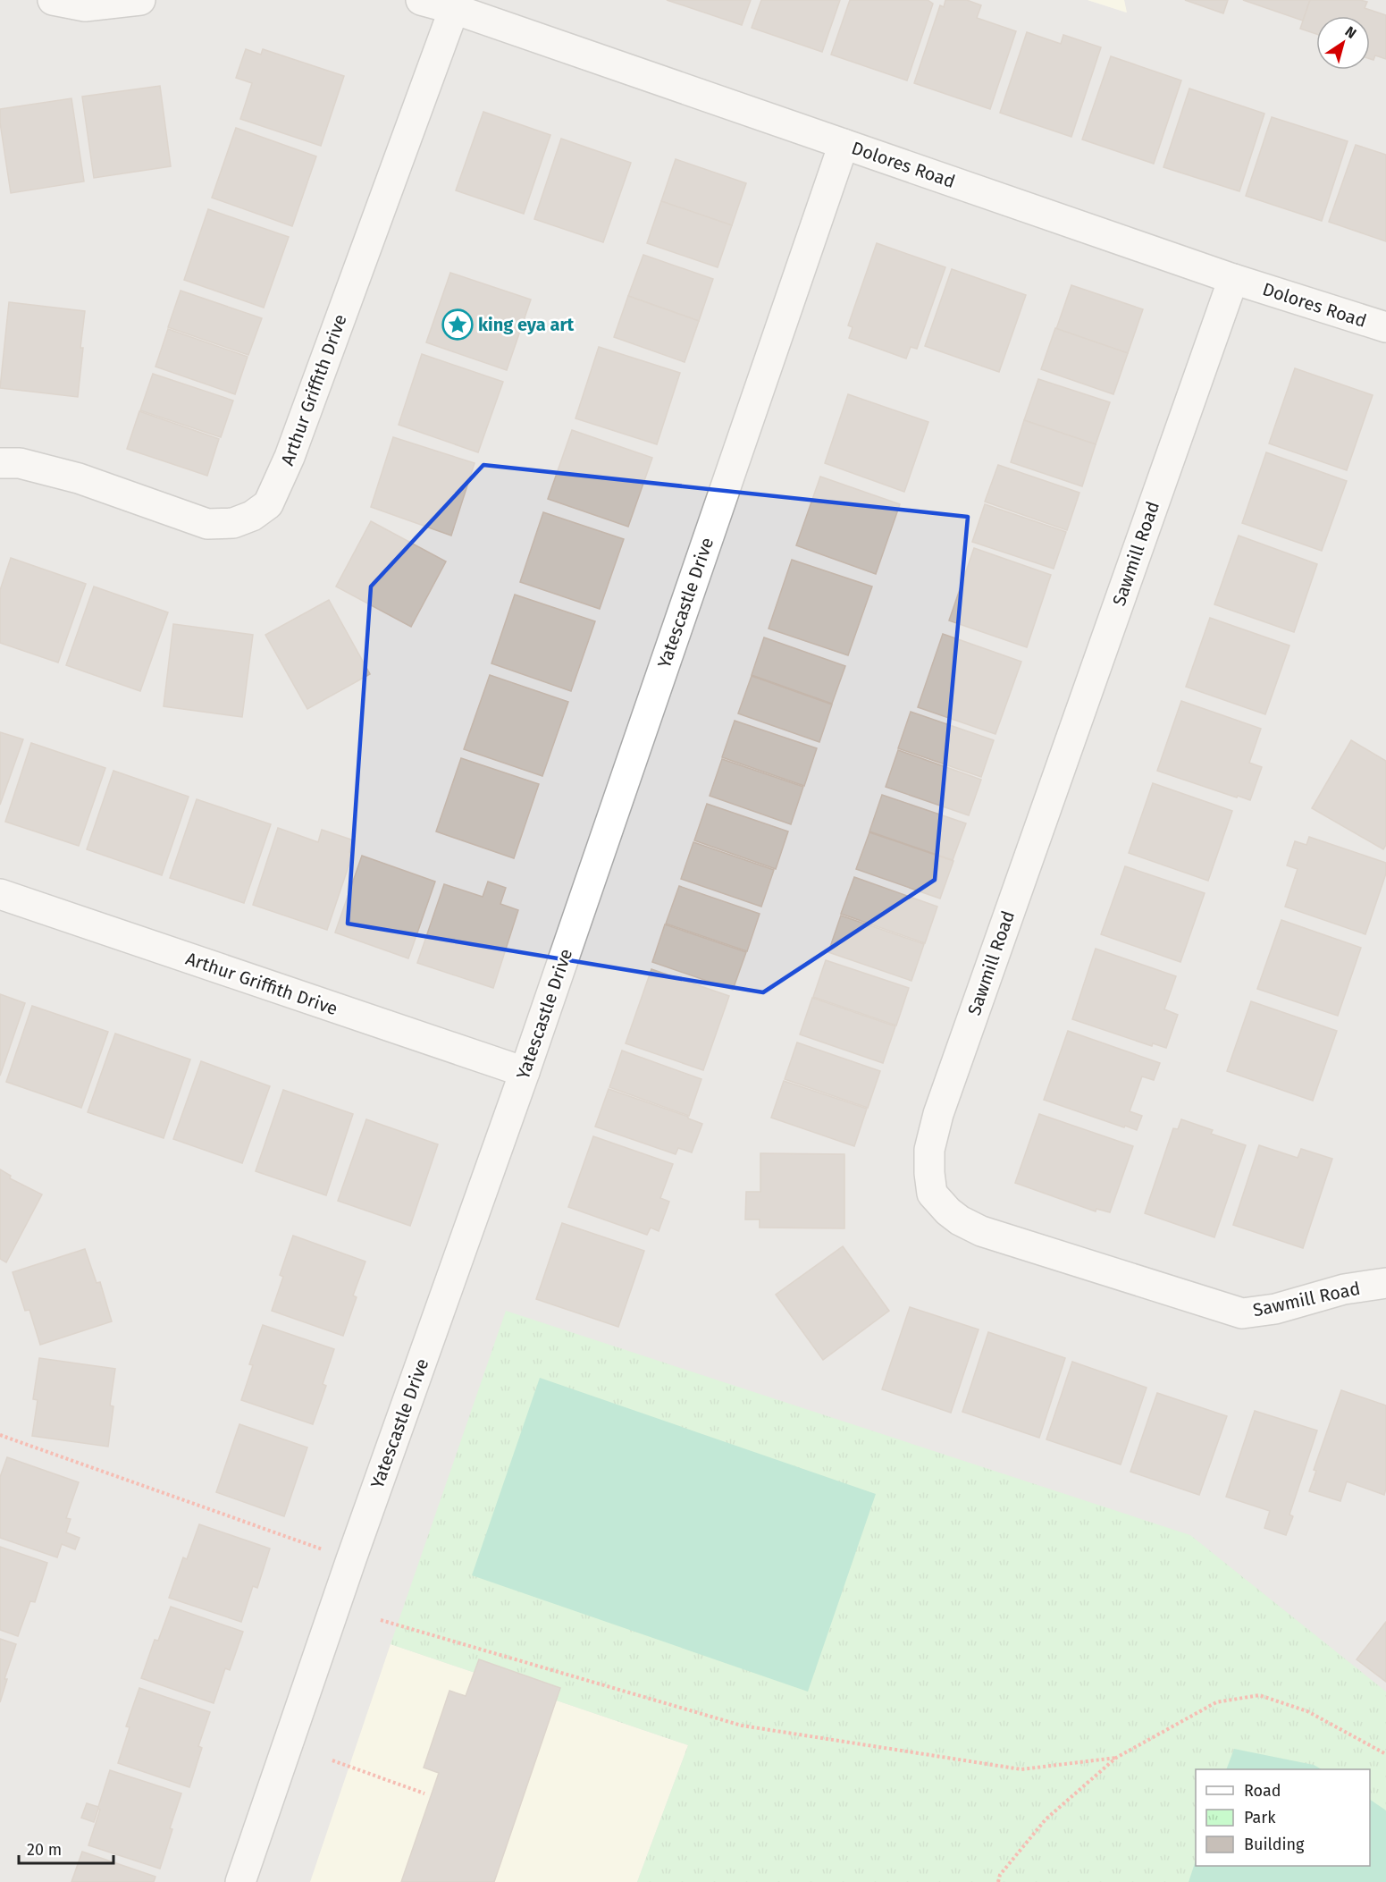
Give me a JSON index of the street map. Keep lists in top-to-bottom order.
{
  "streets": {
    "street": [
      "Dolores Road",
      "Arthur Griffith Drive",
      "Sawmill Road",
      "Yatescastle Drive"
    ]
  },
  "crossings": [
    ["Dolores Road", "Arthur Griffith Drive"],
    ["Dolores Road", "Sawmill Road"],
    ["Dolores Road", "Yatescastle Drive"],
    ["Arthur Griffith Drive", "Yatescastle Drive"]
  ],
  "places": {
    "place": ["king eya art"]
  },
  "legend": ["Road", "Park", "Building"],
  "scale_bar": "20 m",
  "north": "top right"
}
